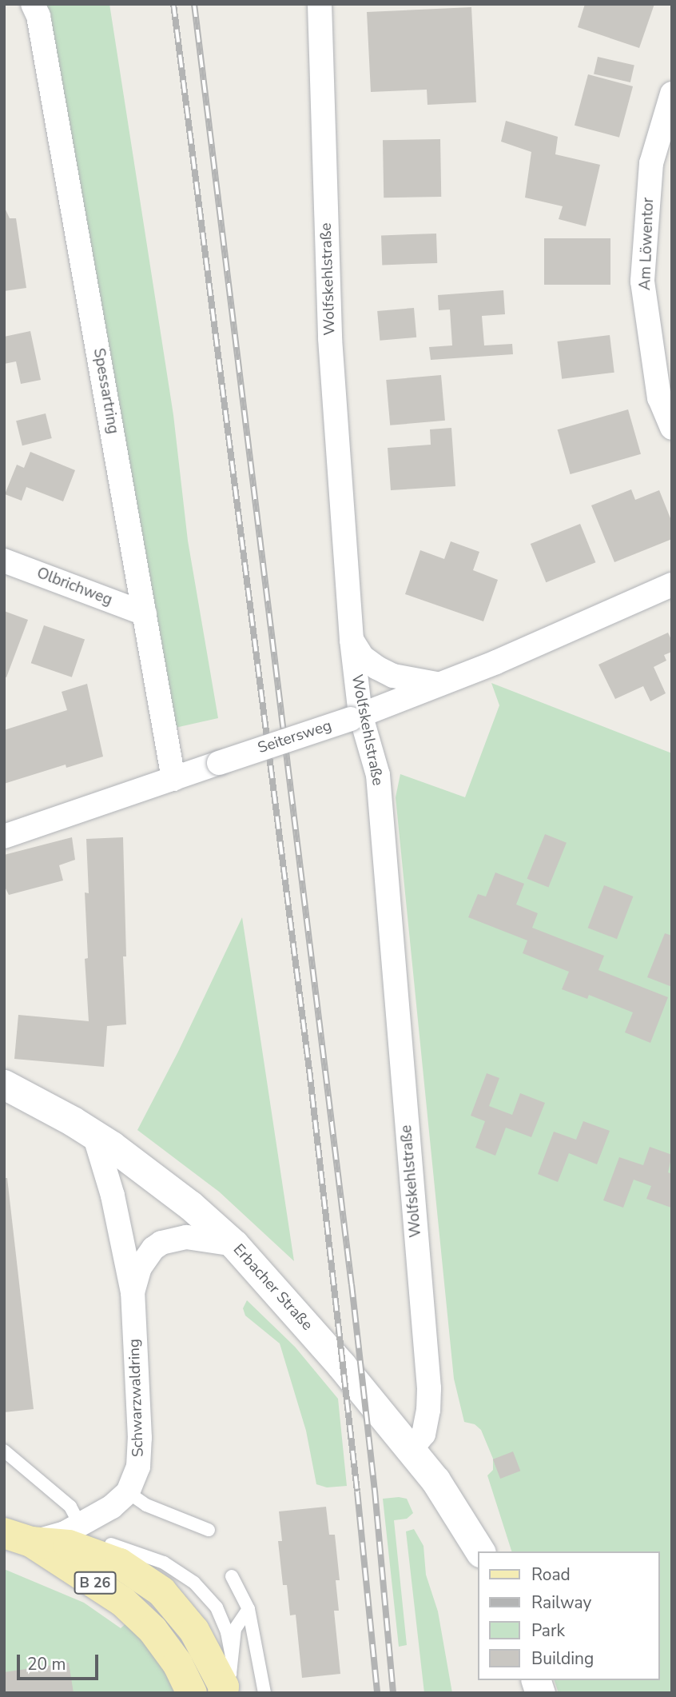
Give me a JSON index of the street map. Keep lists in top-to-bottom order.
{
  "streets": {
    "main road": ["B 26"],
    "street": [
      "Am Löwentor",
      "Wolfskehlstraße",
      "Spessartring",
      "Olbrichweg",
      "Seitersweg",
      "Erbacher Straße",
      "Schwarzwaldring"
    ]
  },
  "crossings": [
    ["Wolfskehlstraße", "Seitersweg"],
    ["Wolfskehlstraße", "Erbacher Straße"],
    ["Spessartring", "Olbrichweg"],
    ["Spessartring", "Seitersweg"],
    ["Erbacher Straße", "Schwarzwaldring"]
  ],
  "legend": [
    "Road",
    "Railway",
    "Park",
    "Building"
  ],
  "scale_bar": "20 m"
}
